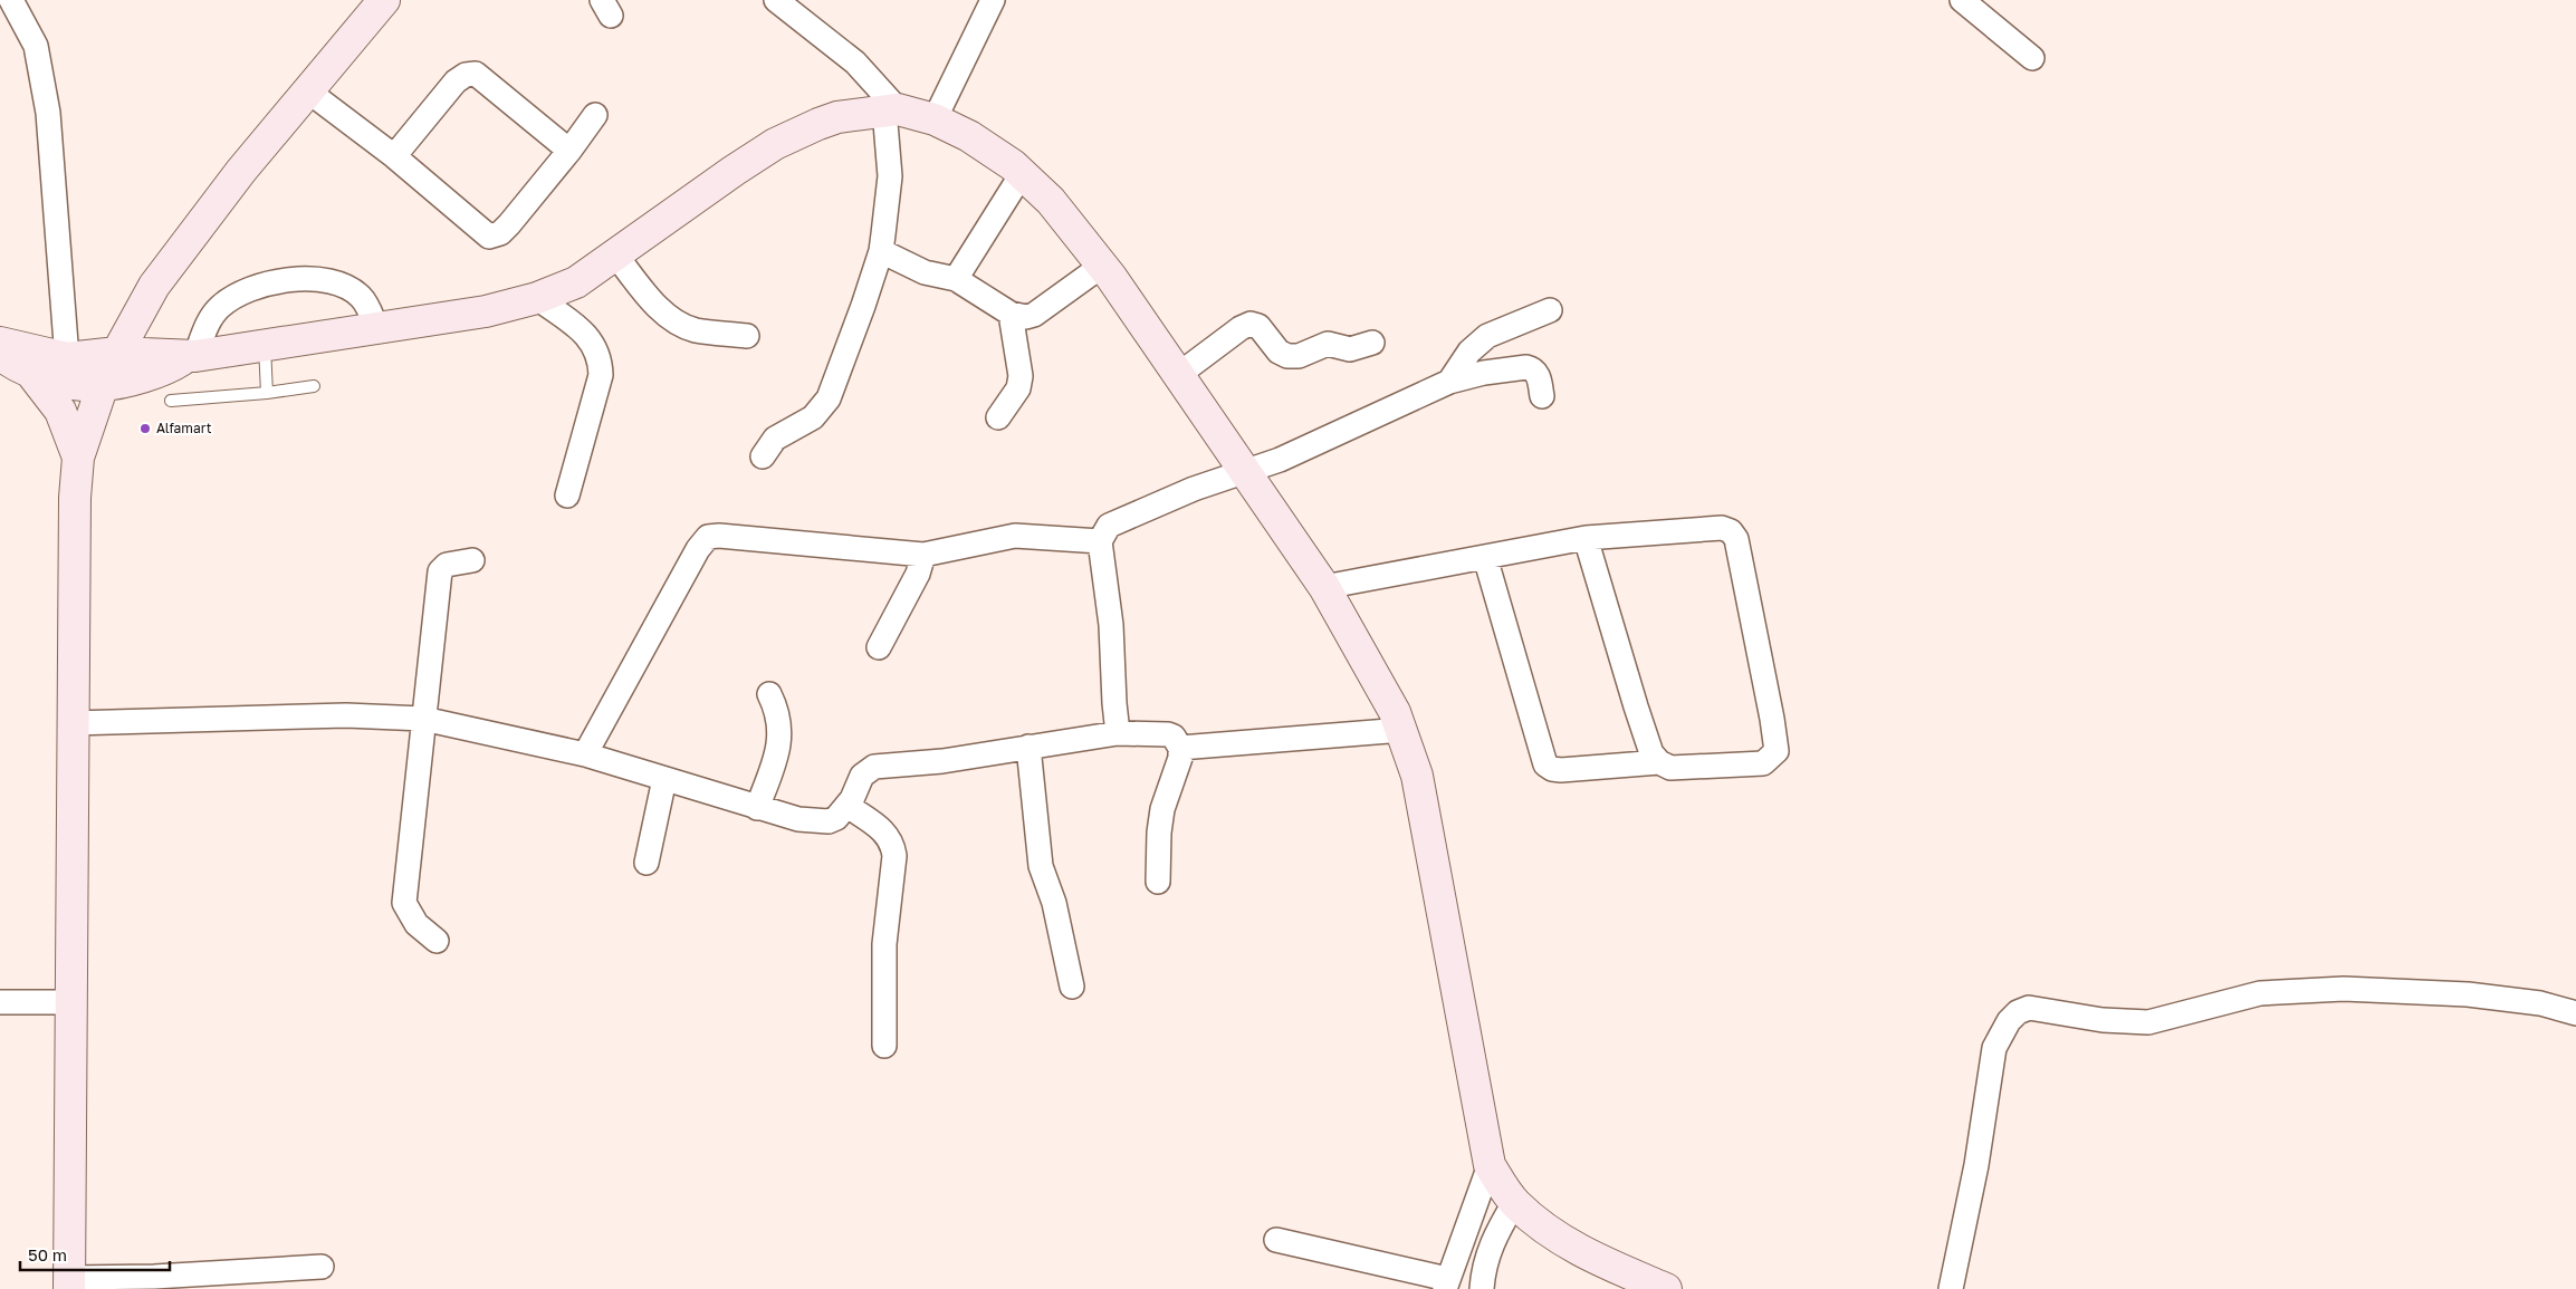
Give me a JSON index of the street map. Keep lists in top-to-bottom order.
{
  "places": ["Alfamart"],
  "scale_bar": "50 m"
}
